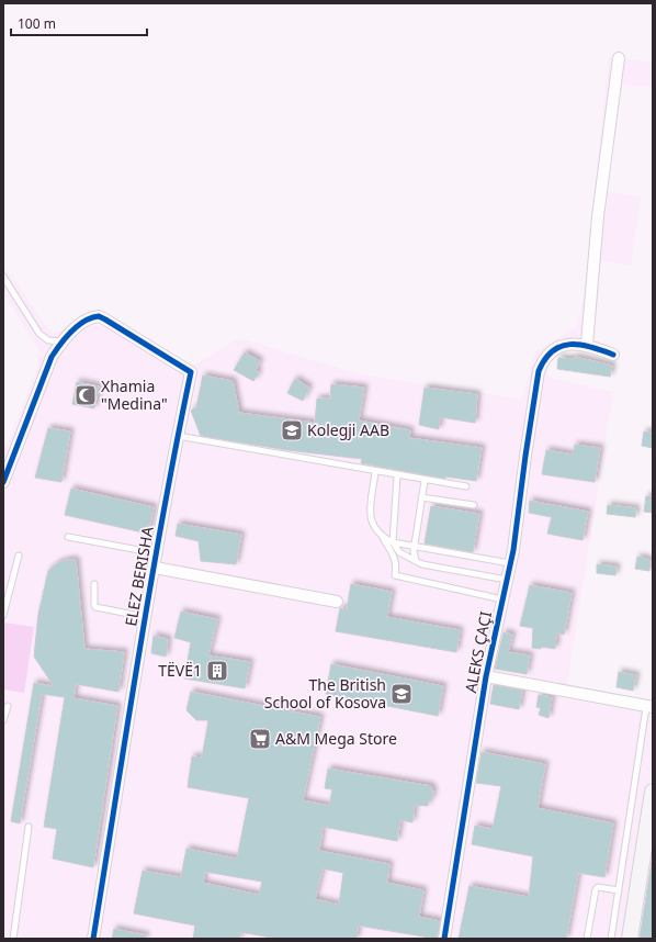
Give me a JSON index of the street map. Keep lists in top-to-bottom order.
{
  "streets": {
    "street": ["ELEZ BERISHA", "ALEKS ÇAÇI"]
  },
  "places": {
    "mosque": ["Xhamia \"Medina\""],
    "school or university": ["Kolegji AAB", "The British School of Kosova"],
    "building": ["TËVË1"],
    "supermarket": ["A&M Mega Store"]
  },
  "scale_bar": "100 m"
}
